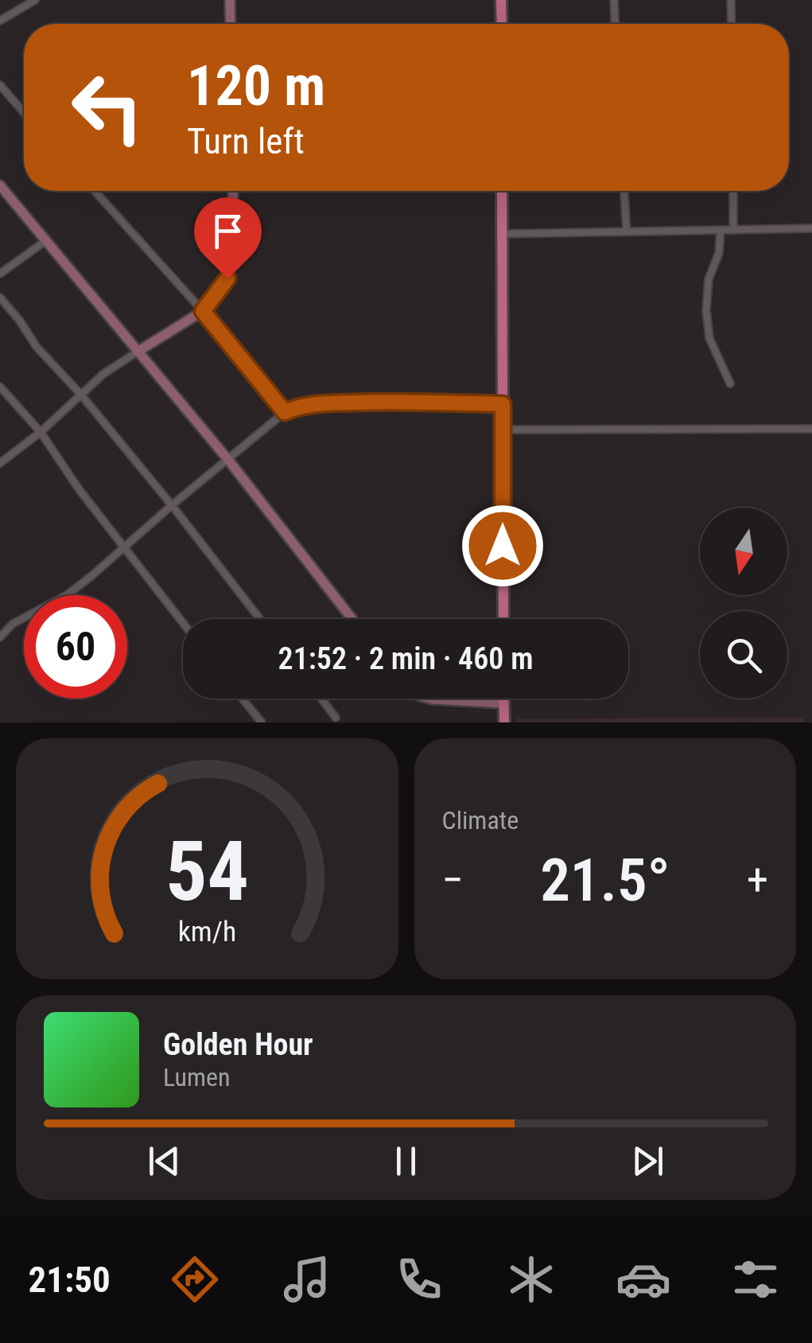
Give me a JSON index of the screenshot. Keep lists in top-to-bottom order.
{
  "north": "bottom",
  "page": {
    "turn": ["120 m", "Turn left"],
    "limit": "60",
    "trip": "21:52 · 2 min · 460 m",
    "tile": "Climate",
    "heat": ["−", "21.5°", "+"],
    "song": ["Golden Hour", "Lumen"],
    "tabs": "21:50",
    "gauge": ["54", "km/h"]
  }
}
